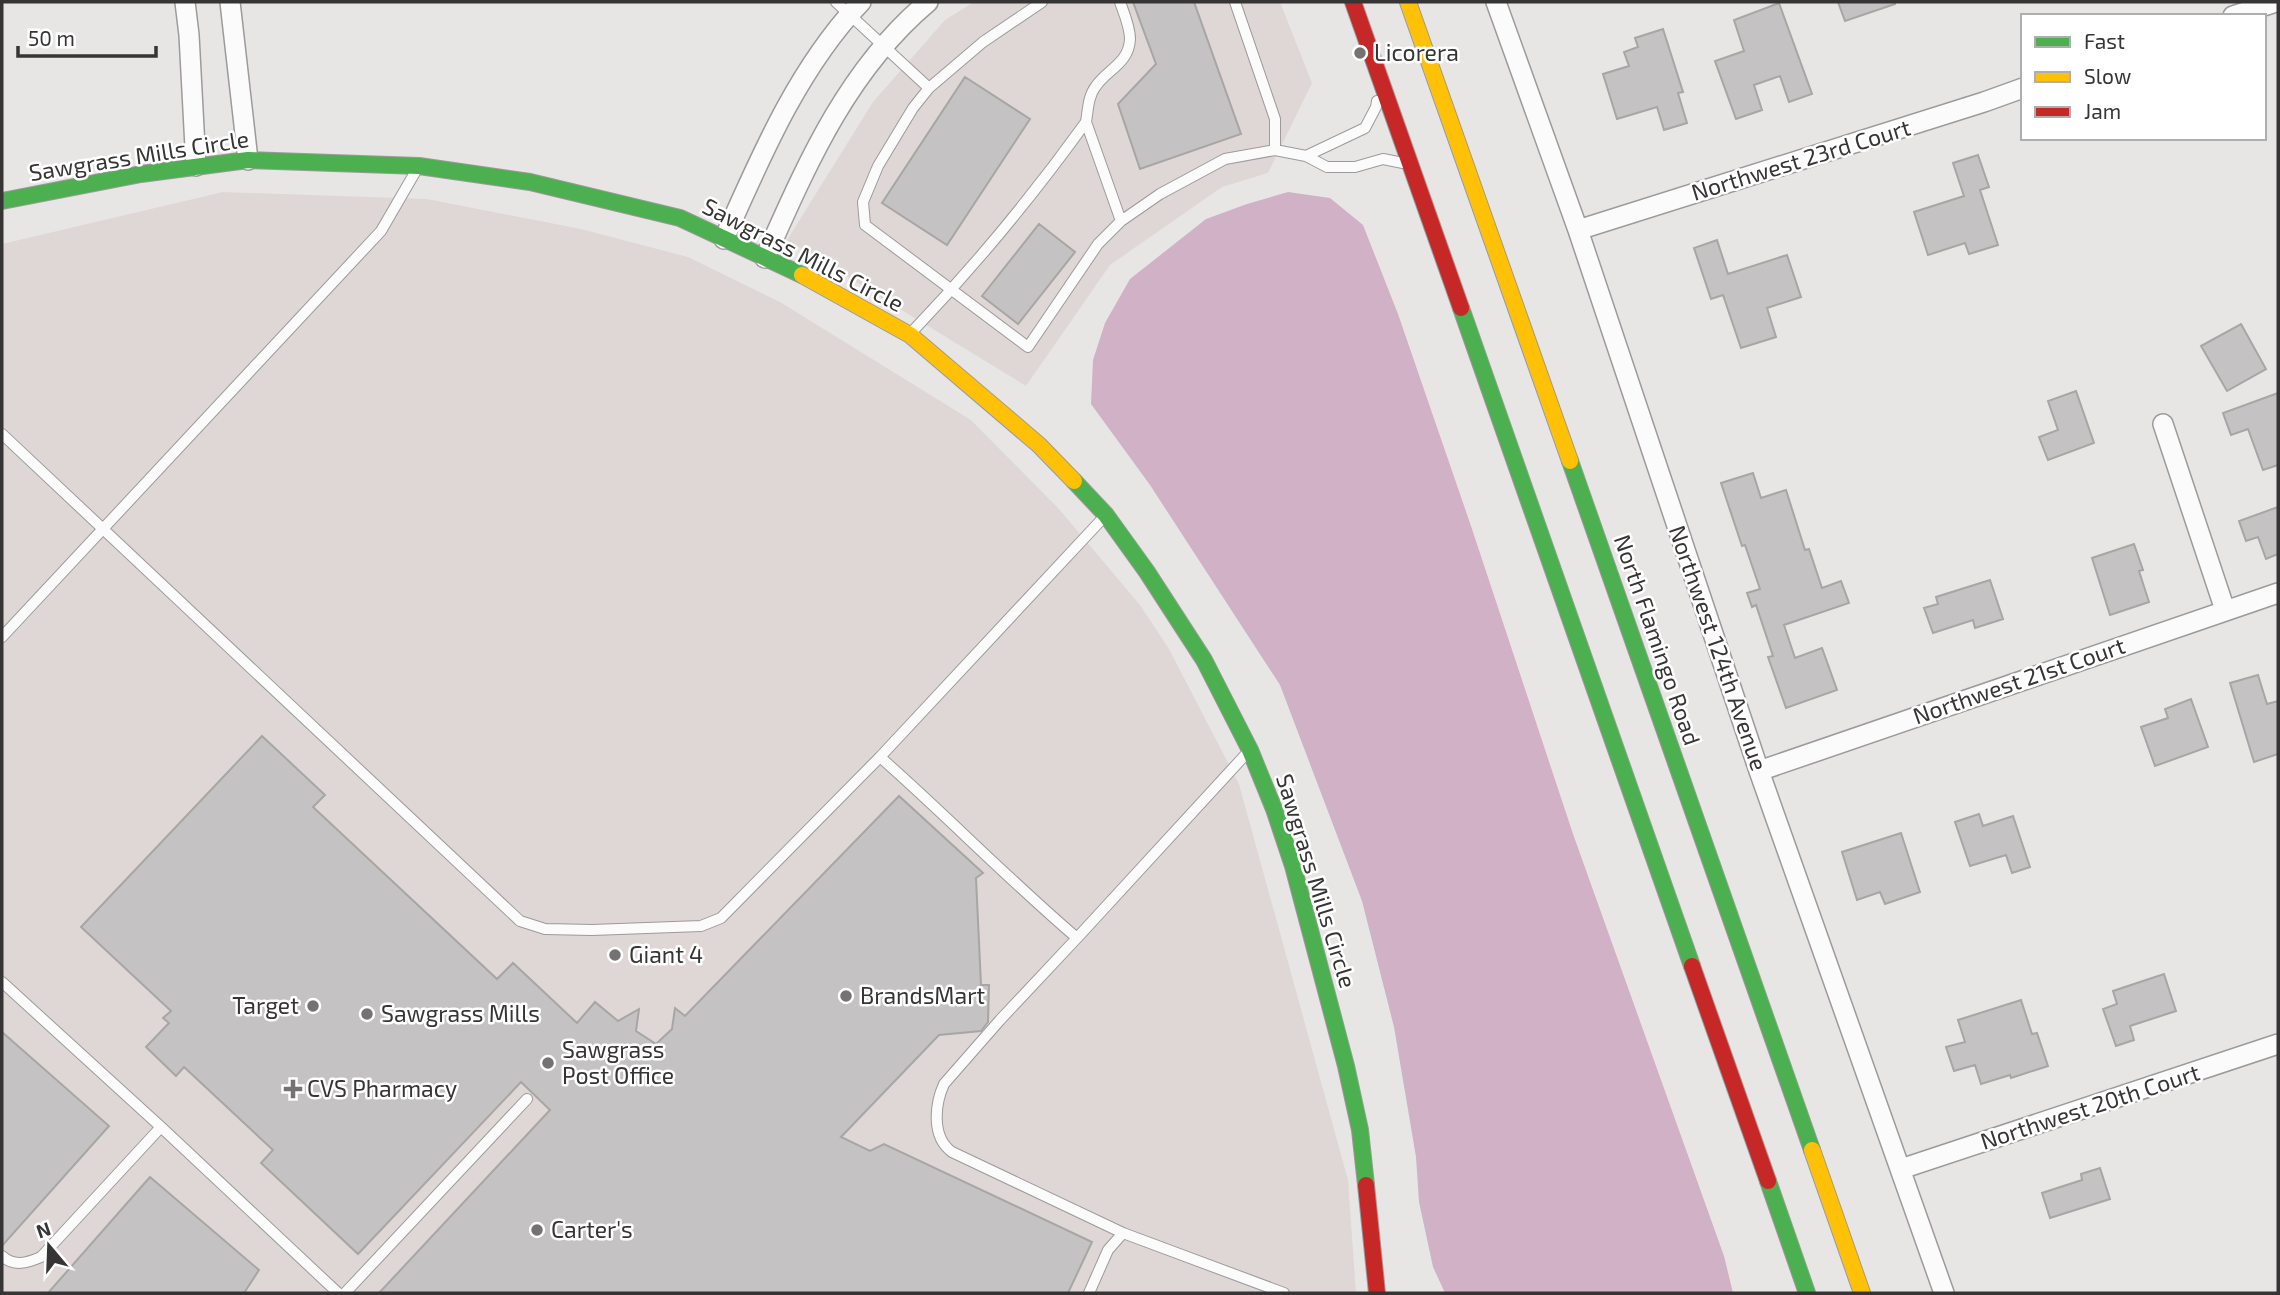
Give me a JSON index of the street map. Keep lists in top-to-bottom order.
{
  "streets": {
    "main road": ["Sawgrass Mills Circle", "North Flamingo Road"],
    "street": [
      "Northwest 23rd Court",
      "Northwest 124th Avenue",
      "Northwest 21st Court",
      "Northwest 20th Court"
    ]
  },
  "crossings": [
    ["Northwest 23rd Court", "Northwest 124th Avenue"],
    ["Northwest 124th Avenue", "Northwest 21st Court"],
    ["Northwest 124th Avenue", "Northwest 20th Court"]
  ],
  "places": {
    "other": [
      "Licorera",
      "Giant 4",
      "BrandsMart",
      "Target",
      "Sawgrass Mills",
      "Sawgrass Post Office",
      "Carter's"
    ],
    "health": ["CVS Pharmacy"]
  },
  "legend": ["Fast", "Slow", "Jam"],
  "scale_bar": "50 m",
  "north": "top"
}
